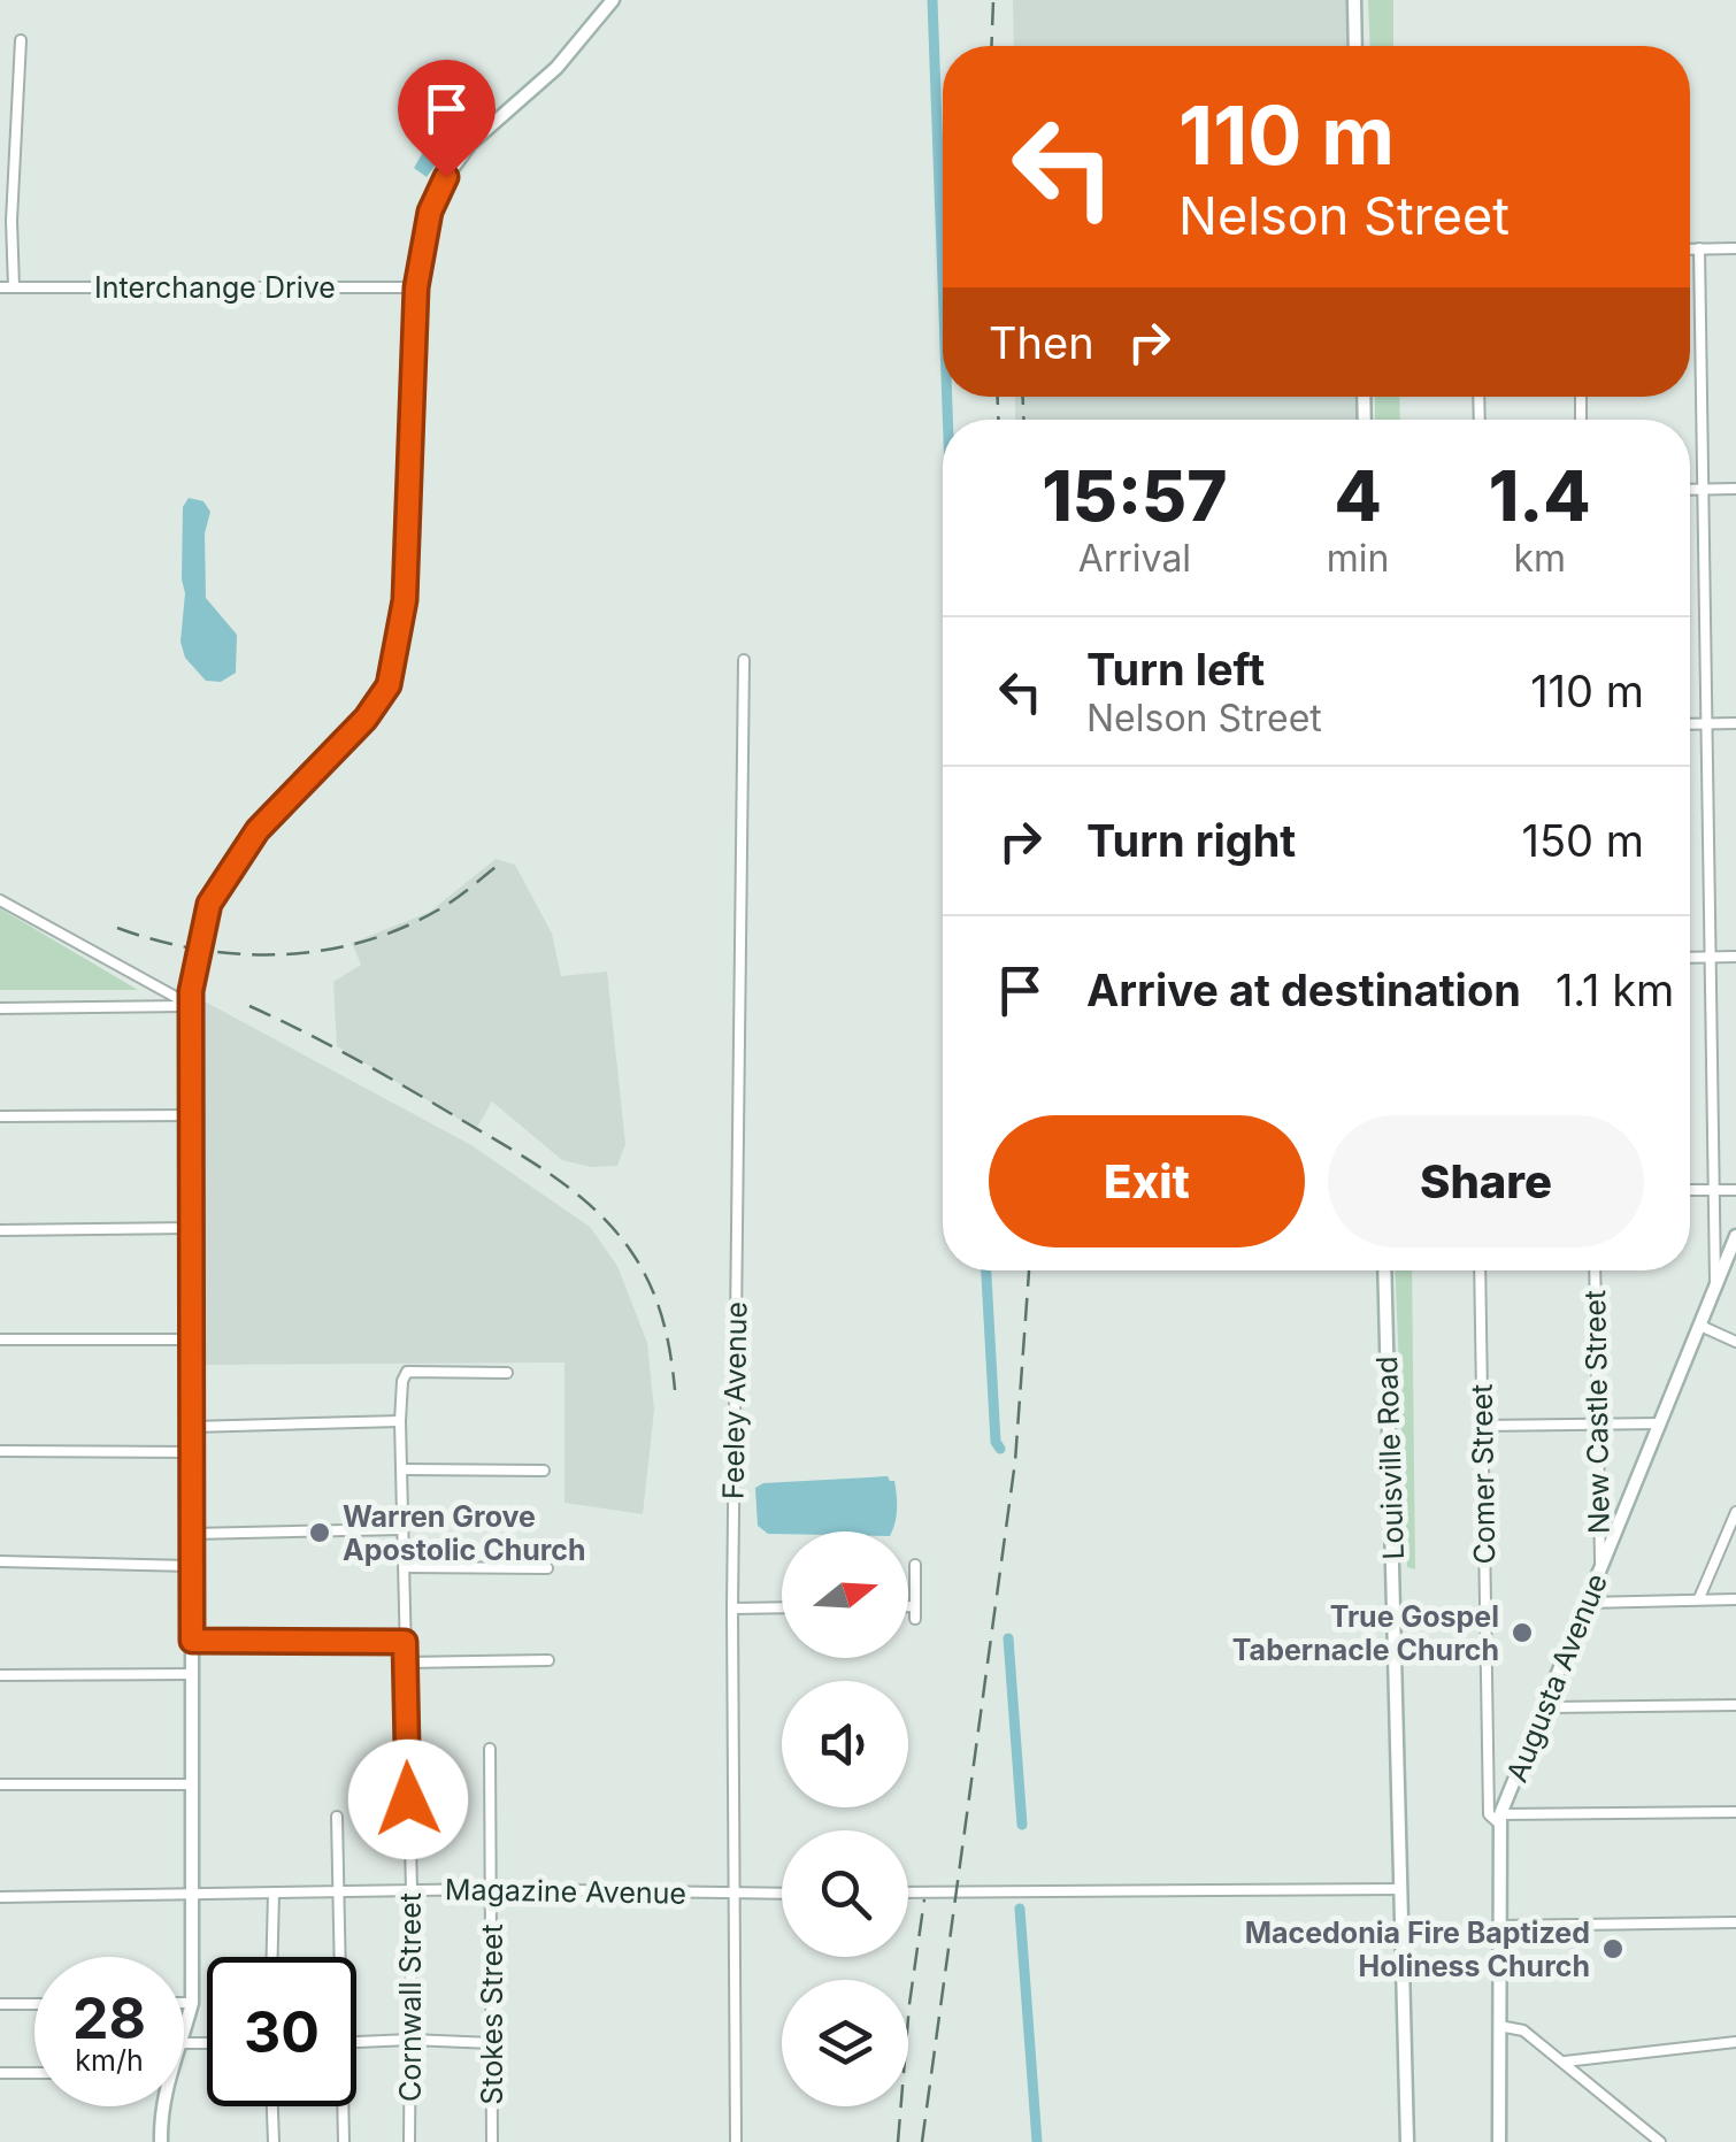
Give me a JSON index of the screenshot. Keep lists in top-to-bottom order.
{
  "streets": {
    "main road": ["Louisville Road", "Augusta Avenue"],
    "street": [
      "Interchange Drive",
      "Feeley Avenue",
      "New Castle Street",
      "Comer Street",
      "Magazine Avenue",
      "Cornwall Street",
      "Stokes Street"
    ]
  },
  "crossings": [
    ["Feeley Avenue", "Magazine Avenue"],
    ["New Castle Street", "Augusta Avenue"],
    ["Comer Street", "Augusta Avenue"],
    ["Magazine Avenue", "Cornwall Street"],
    ["Magazine Avenue", "Stokes Street"]
  ],
  "places": ["Warren Grove Apostolic Church", "True Gospel Tabernacle Church", "Macedonia Fire Baptized Holiness Church"],
  "north": "right",
  "page": {
    "turn": ["110 m", "Nelson Street"],
    "then": "Then",
    "eta": [
      "15:57",
      "Arrival",
      "4",
      "min",
      "1.4",
      "km"
    ],
    "list": [
      {
        "name": "Turn left",
        "note": "Nelson Street",
        "value": "110 m"
      },
      {
        "name": "Turn right",
        "value": "150 m"
      },
      {
        "name": "Arrive at destination",
        "value": "1.1 km"
      }
    ],
    "buttons": ["Exit", "Share"],
    "speed": "28 km/h",
    "limit": "30"
  }
}
